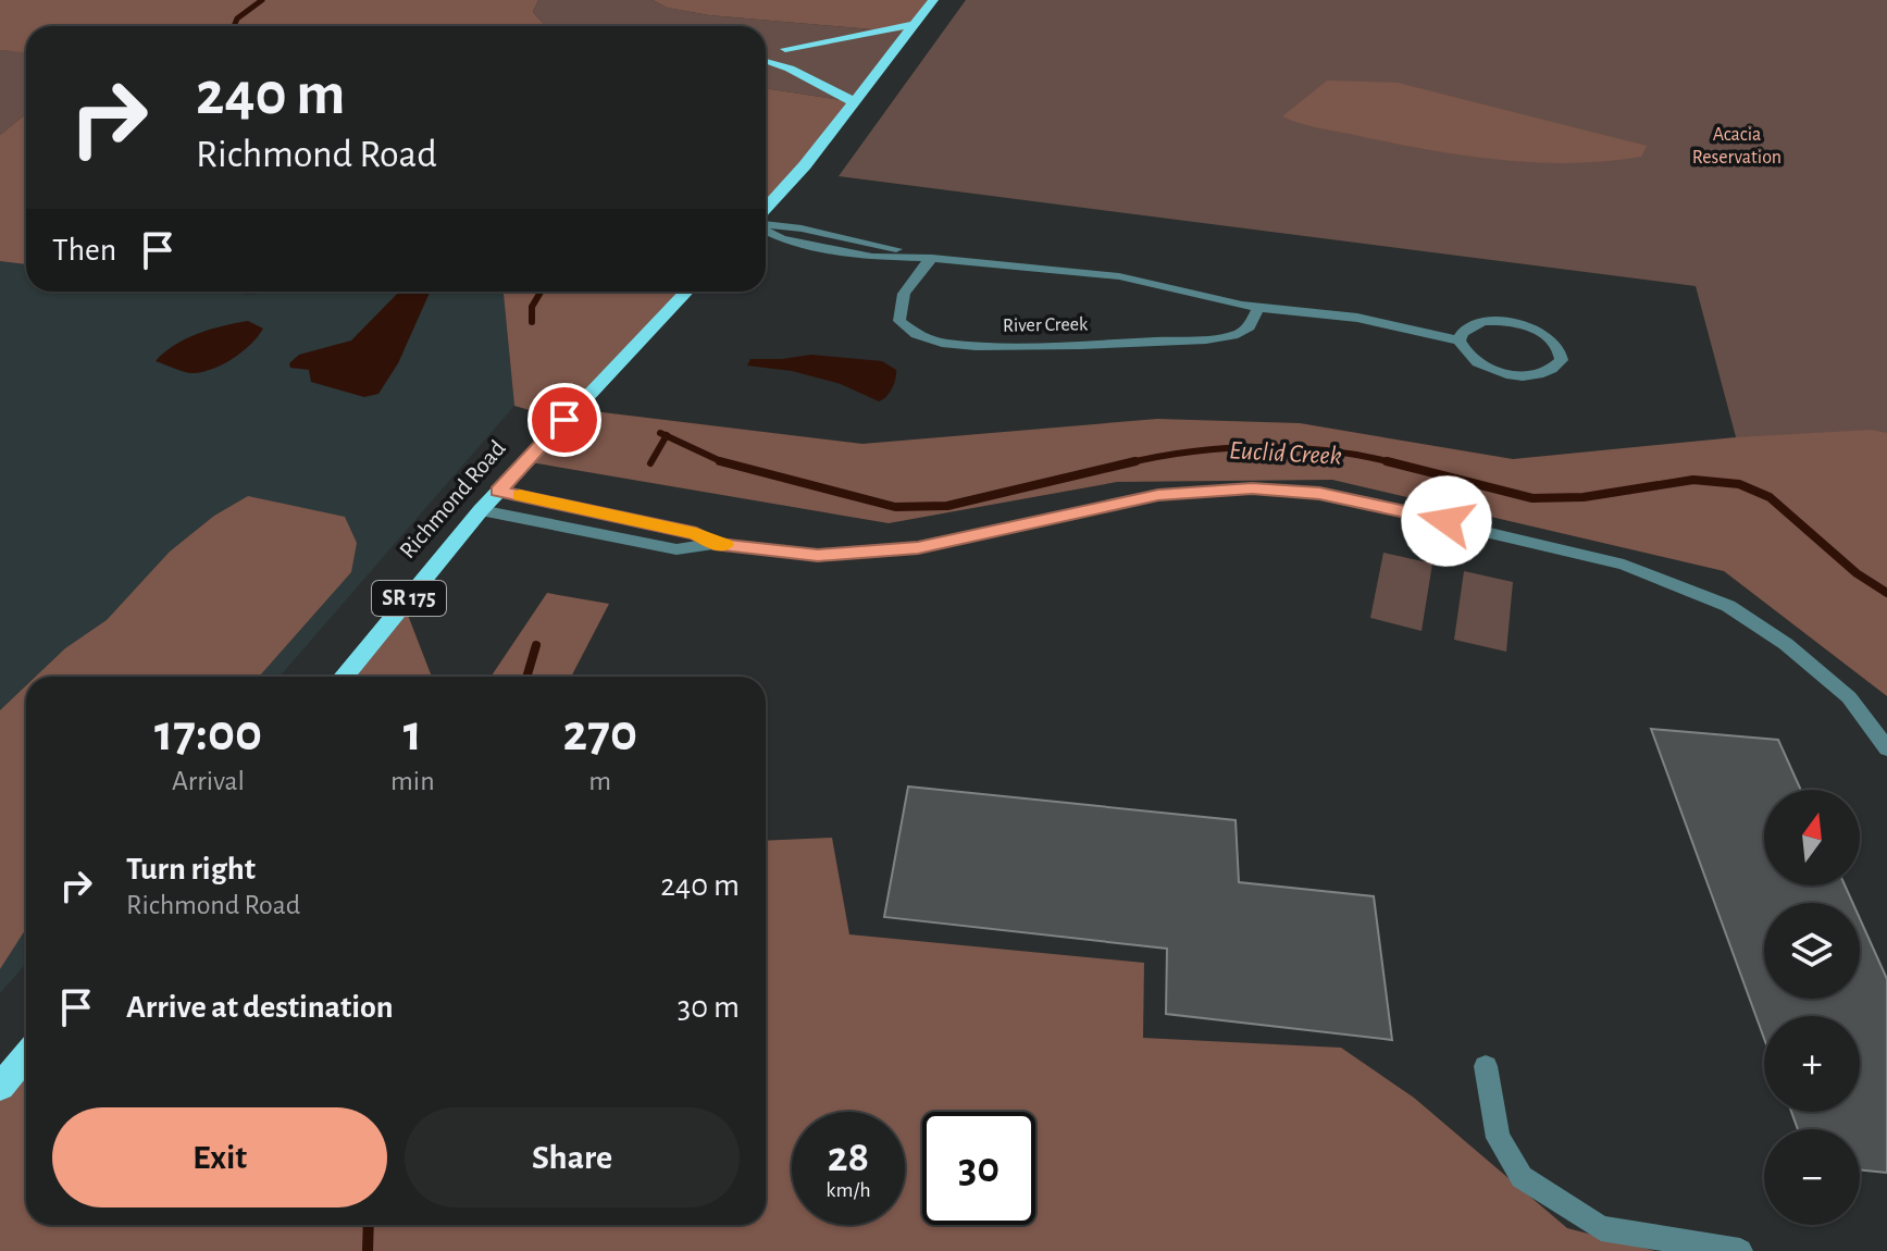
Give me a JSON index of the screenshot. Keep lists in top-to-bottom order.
{
  "streets": {
    "main road": ["Richmond Road", "SR 175"],
    "street": ["River Creek"]
  },
  "water": ["Euclid Creek"],
  "parks": ["Acacia Reservation"],
  "north": "top",
  "page": {
    "turn": ["240 m", "Richmond Road"],
    "then": "Then",
    "eta": [
      "17:00",
      "Arrival",
      "1",
      "min",
      "270",
      "m"
    ],
    "map_buttons": ["+", "−"],
    "list": [
      {
        "name": "Turn right",
        "note": "Richmond Road",
        "value": "240 m"
      },
      {
        "name": "Arrive at destination",
        "value": "30 m"
      }
    ],
    "buttons": ["Exit", "Share"],
    "speed": "28 km/h",
    "limit": "30"
  }
}
